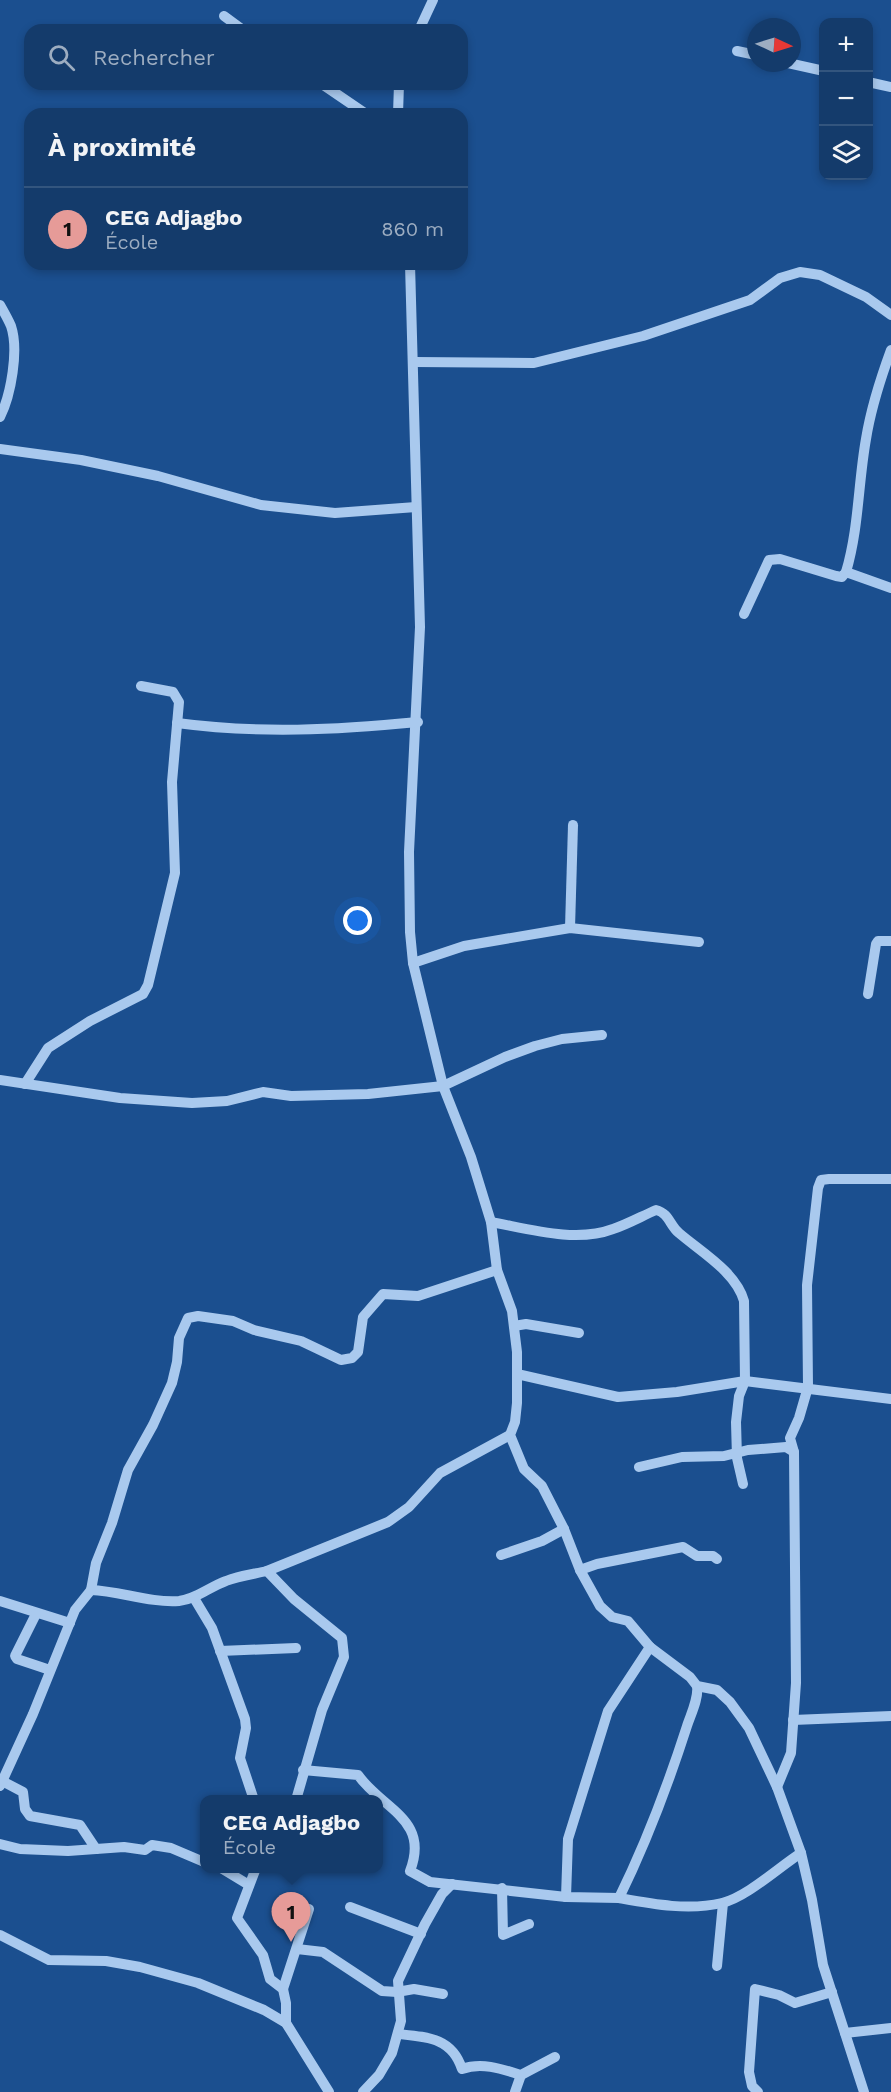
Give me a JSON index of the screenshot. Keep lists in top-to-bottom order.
{
  "north": "right",
  "page": {
    "map_buttons": ["+", "−"],
    "search": "Rechercher",
    "heading": "À proximité",
    "list": [
      {
        "mark": "1",
        "name": "CEG Adjagbo",
        "note": "École",
        "value": "860 m"
      }
    ],
    "popup": ["CEG Adjagbo", "École"],
    "pins": "1"
  }
}
